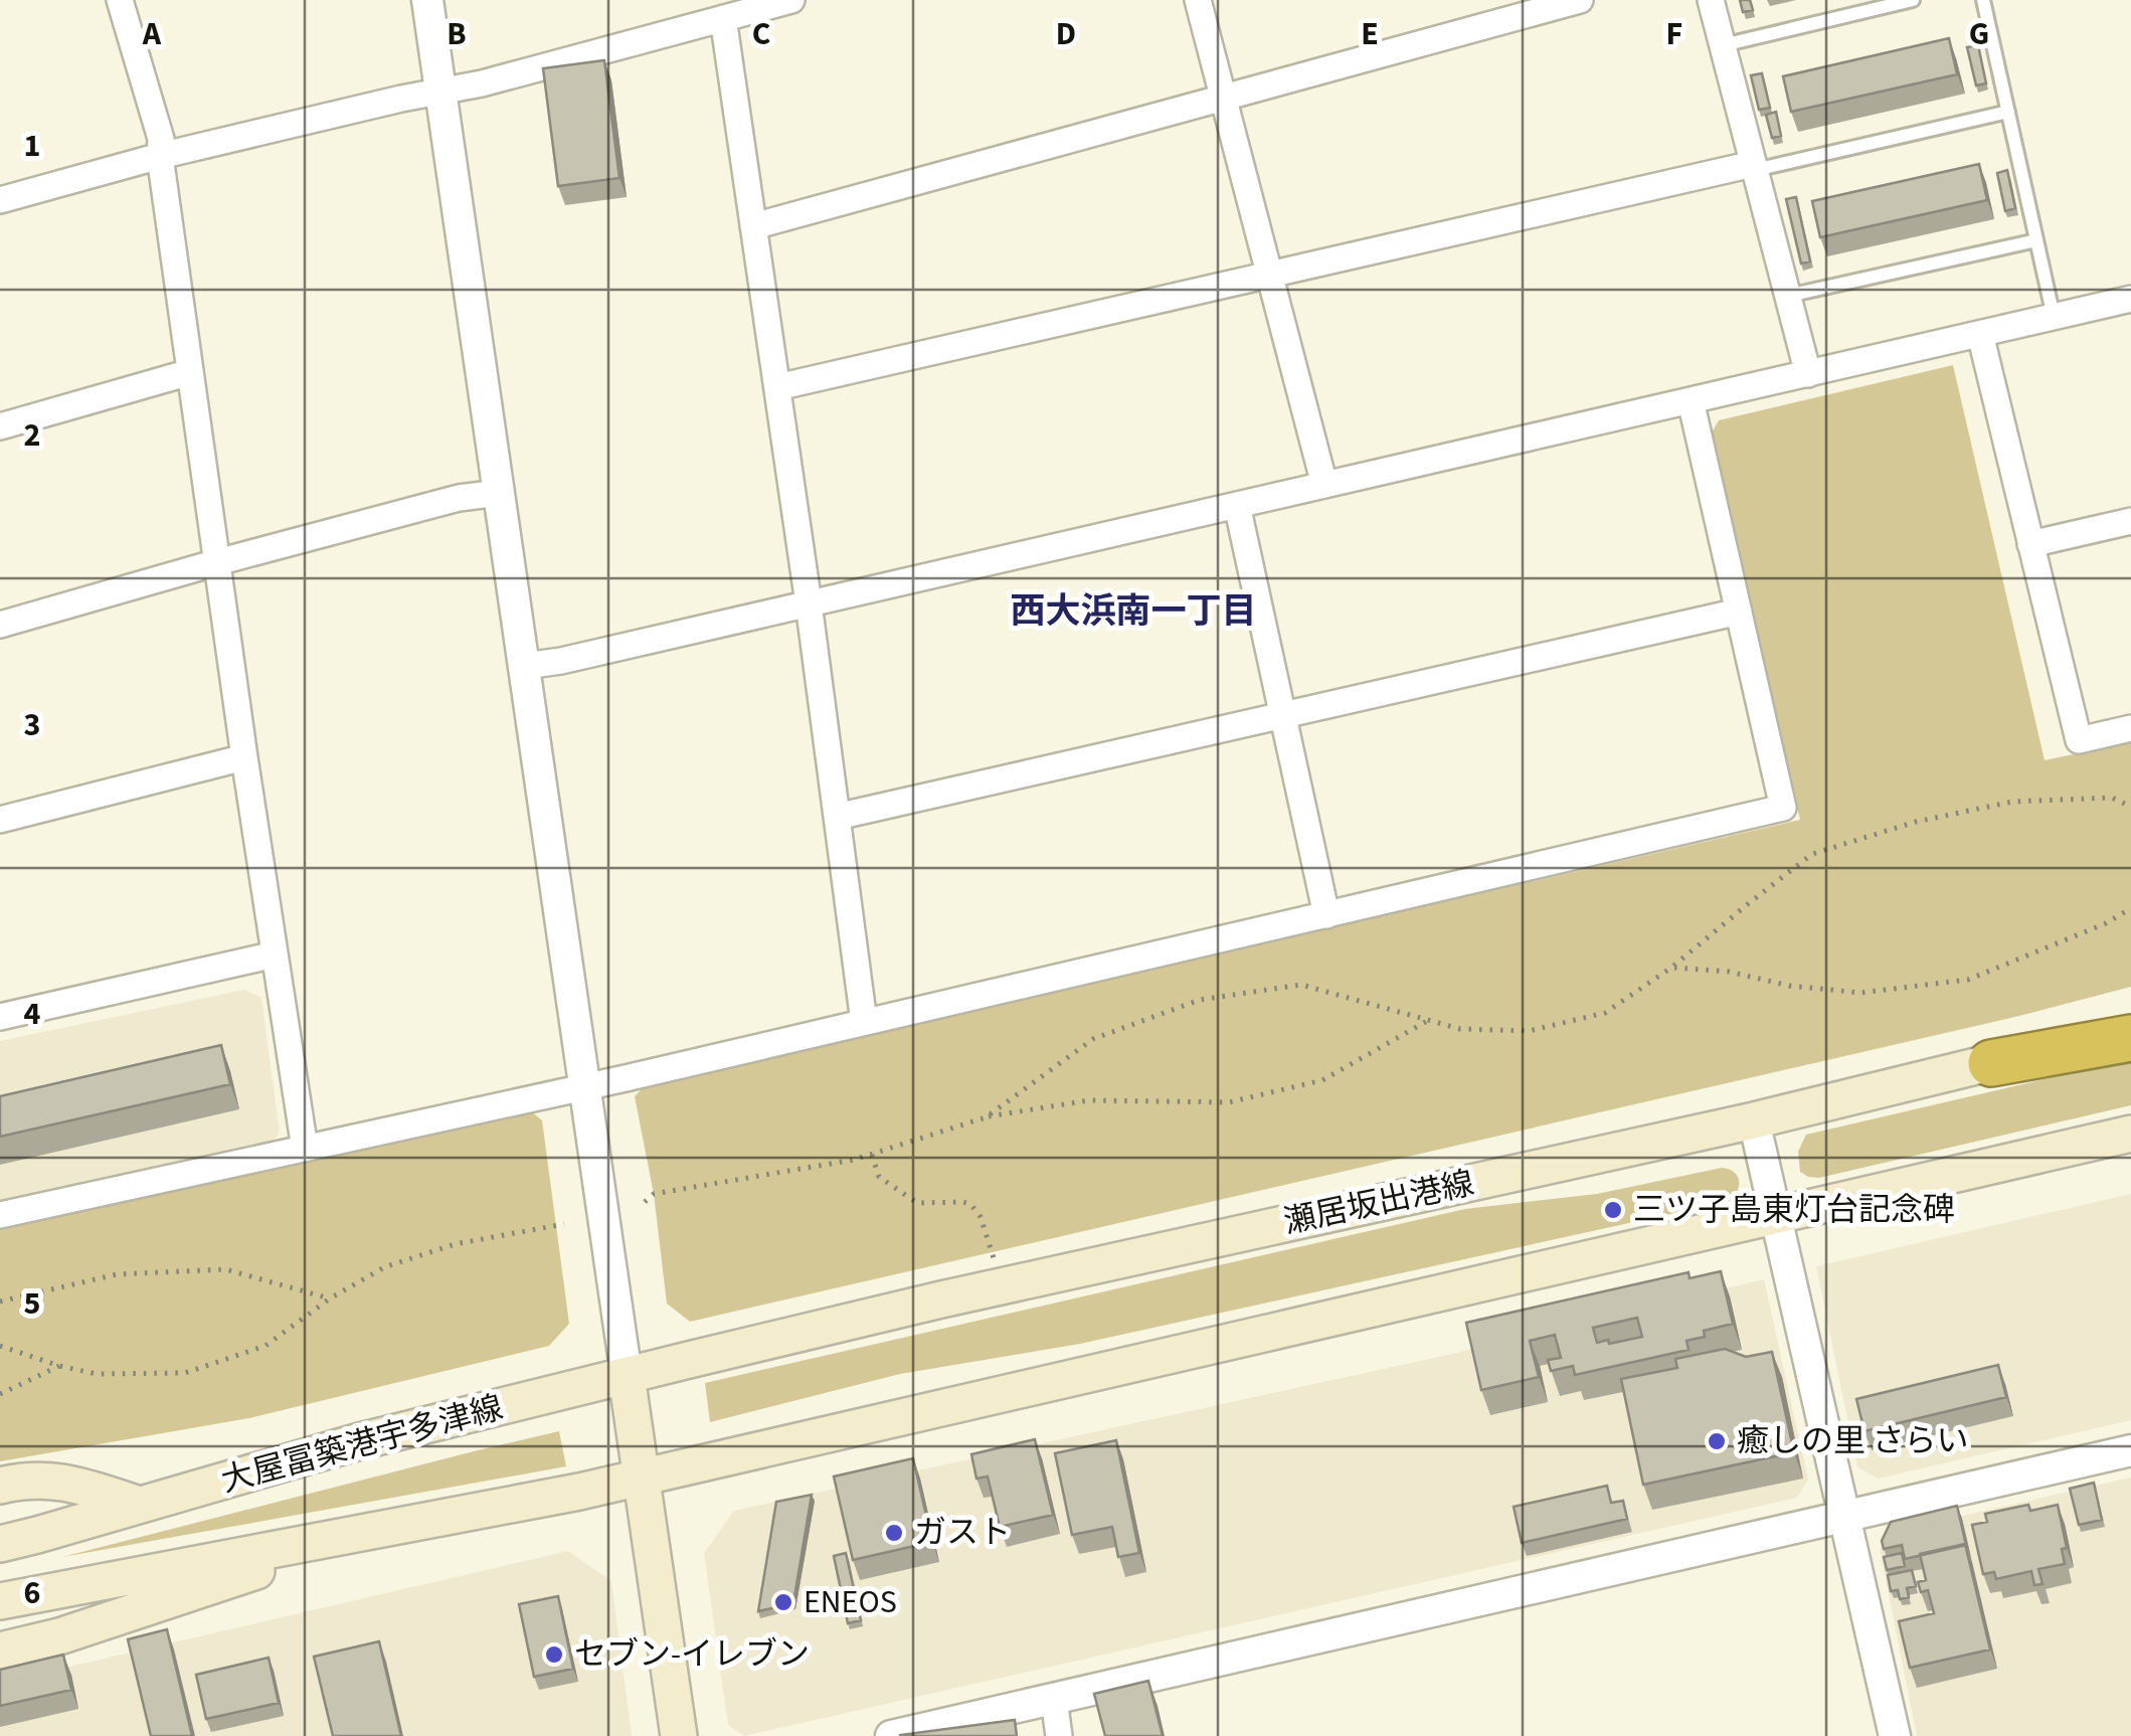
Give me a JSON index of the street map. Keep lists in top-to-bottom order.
{
  "streets": {
    "main road": ["瀬居坂出港線", "大屋冨築港宇多津線"]
  },
  "crossings": [
    ["瀬居坂出港線", "大屋冨築港宇多津線"]
  ],
  "districts": ["西大浜南一丁目"],
  "places": [
    "三ツ子島東灯台記念碑",
    "癒しの里 さらい",
    "ガスト",
    "ENEOS",
    "セブン-イレブン"
  ],
  "grid": {
    "columns": [
      "A",
      "B",
      "C",
      "D",
      "E",
      "F",
      "G"
    ],
    "rows": [
      "1",
      "2",
      "3",
      "4",
      "5",
      "6"
    ]
  }
}
